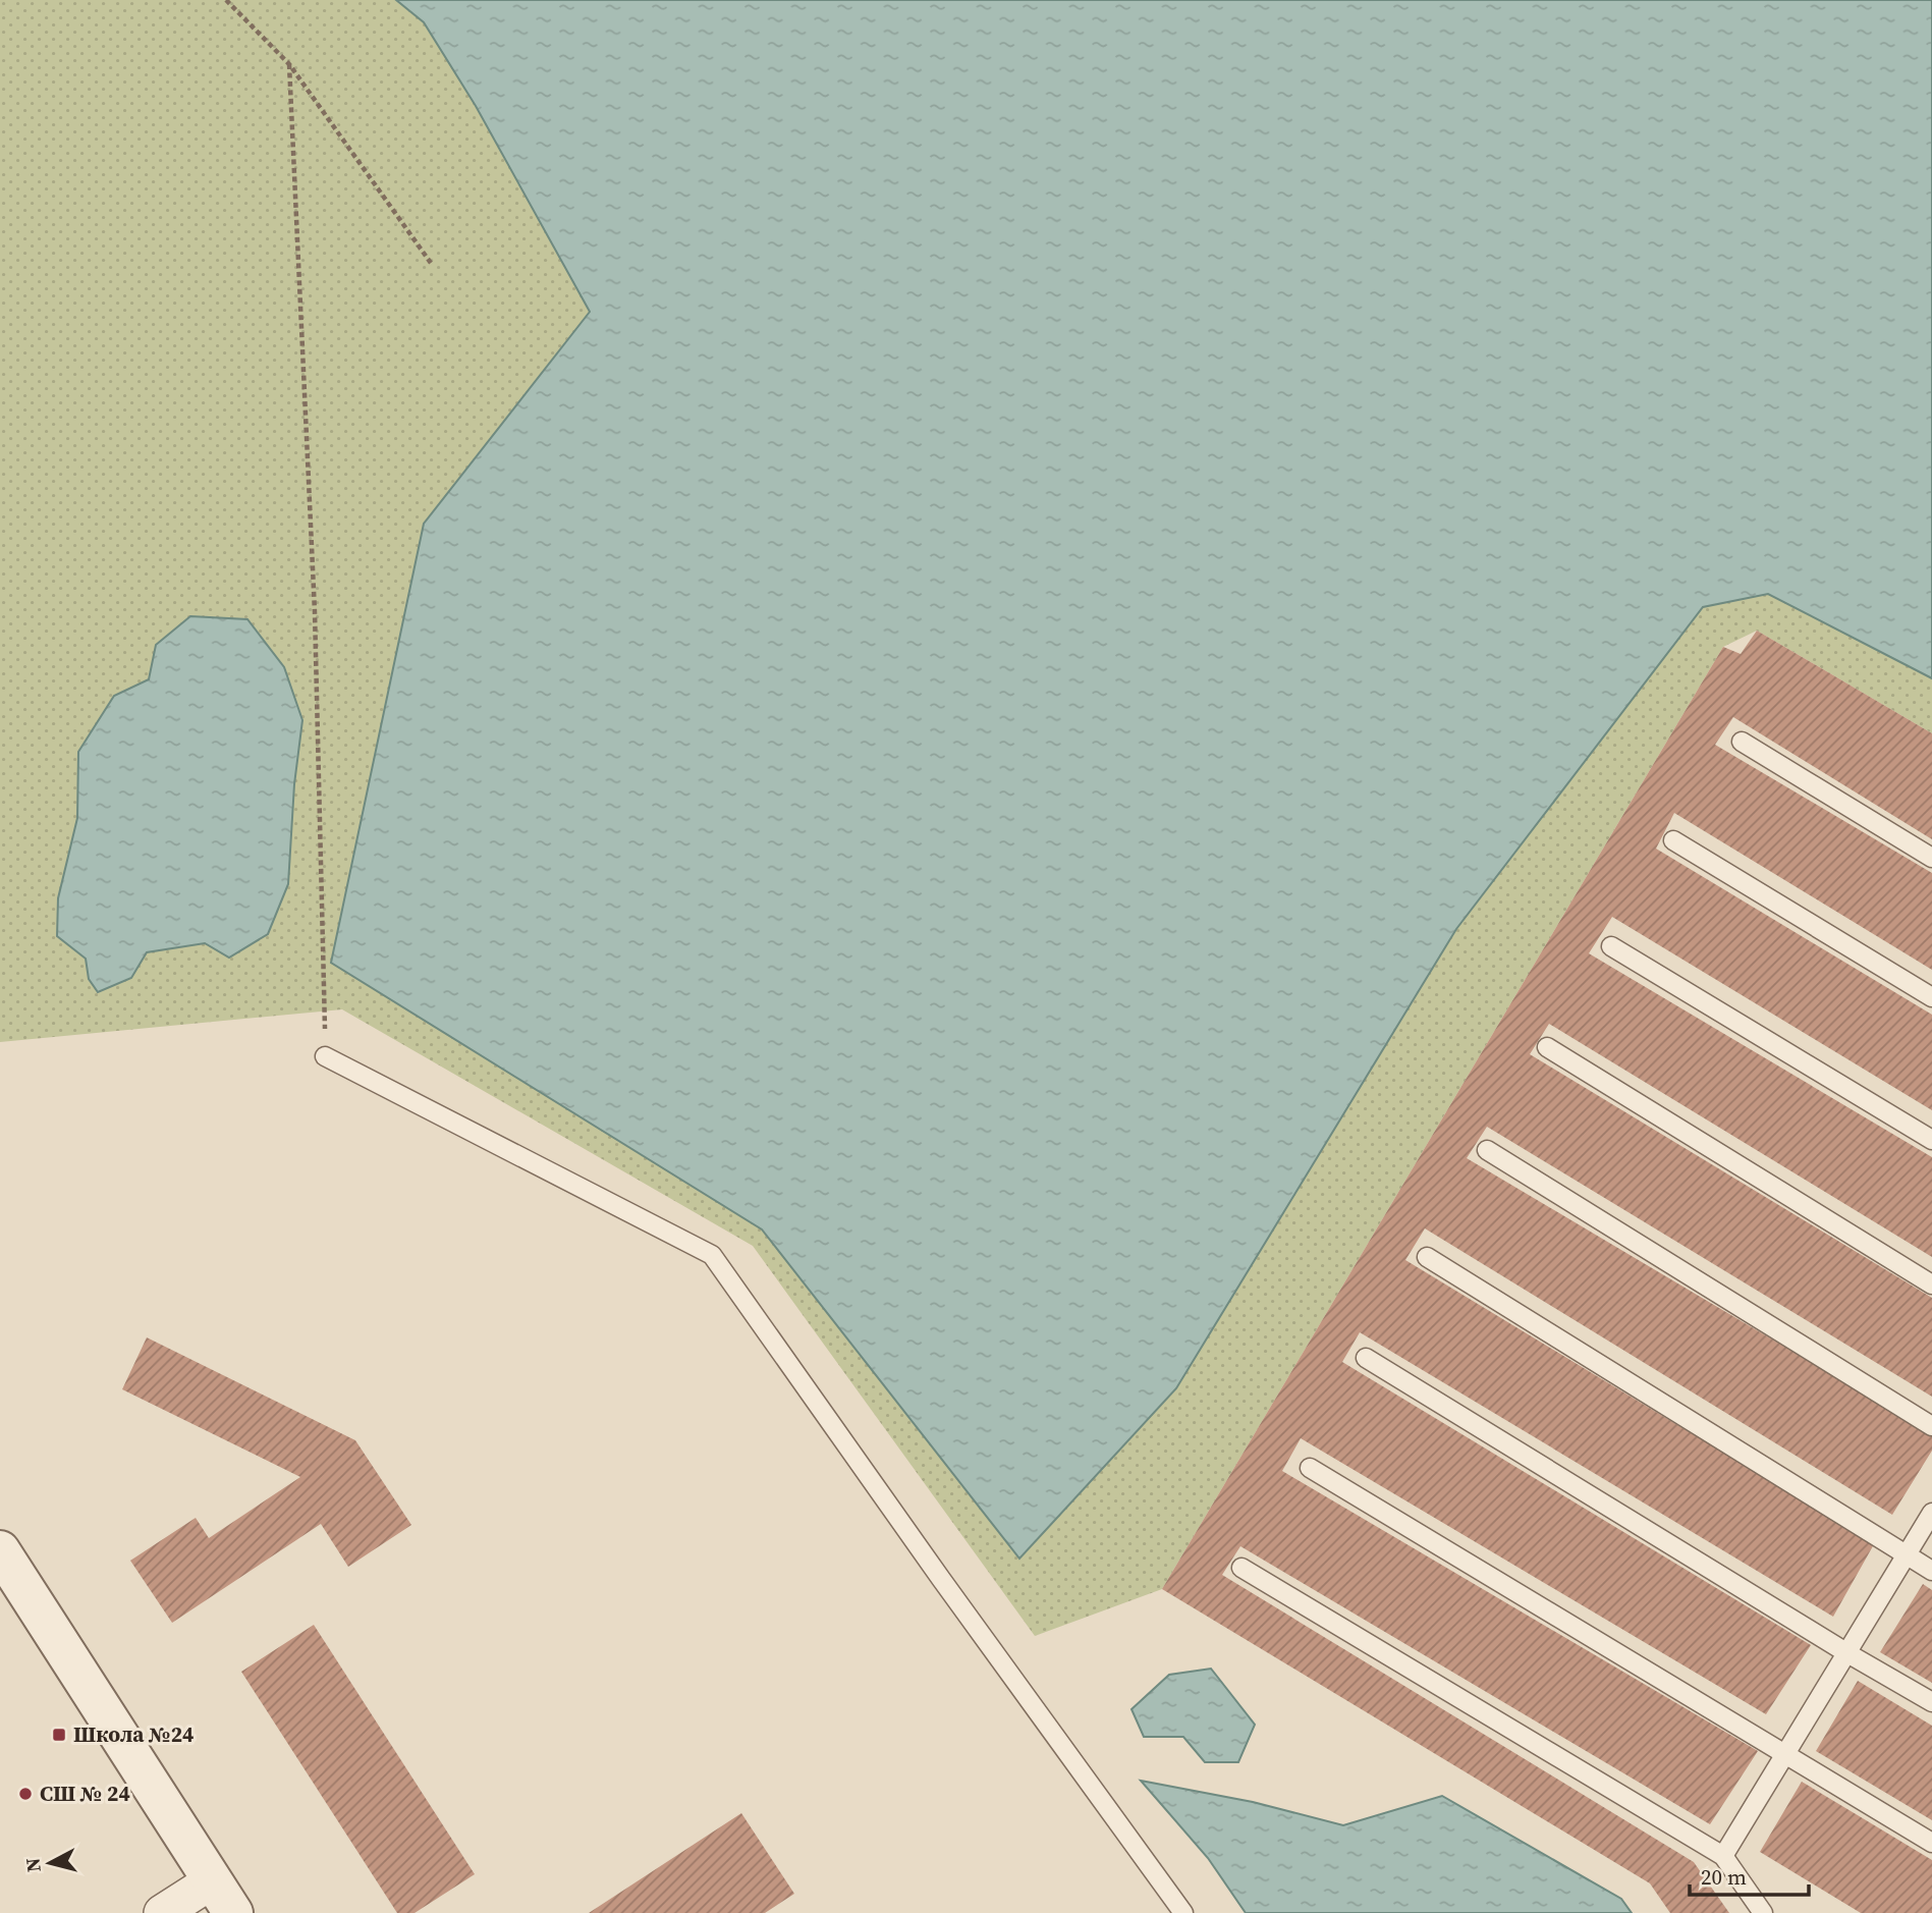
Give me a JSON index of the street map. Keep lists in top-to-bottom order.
{
  "places": {
    "transit": ["Школа №24"],
    "other": ["СШ № 24"]
  },
  "scale_bar": "20 m",
  "north": "left"
}
